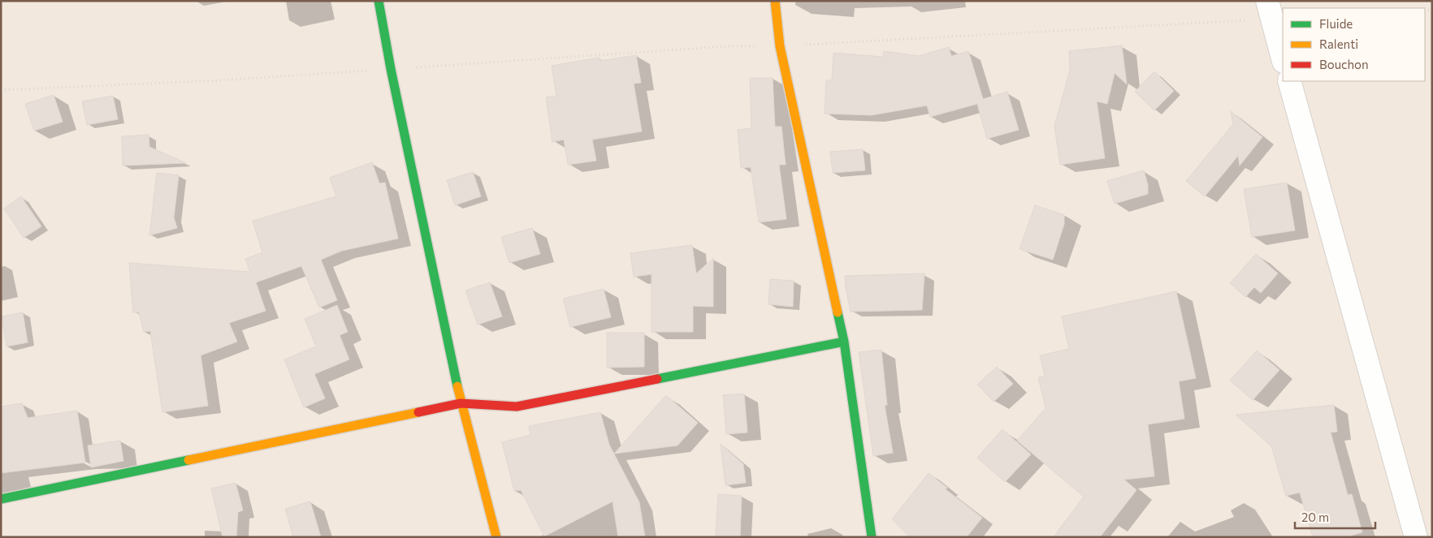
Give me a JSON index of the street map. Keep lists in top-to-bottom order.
{
  "legend": ["Fluide", "Ralenti", "Bouchon"],
  "scale_bar": "20 m"
}
